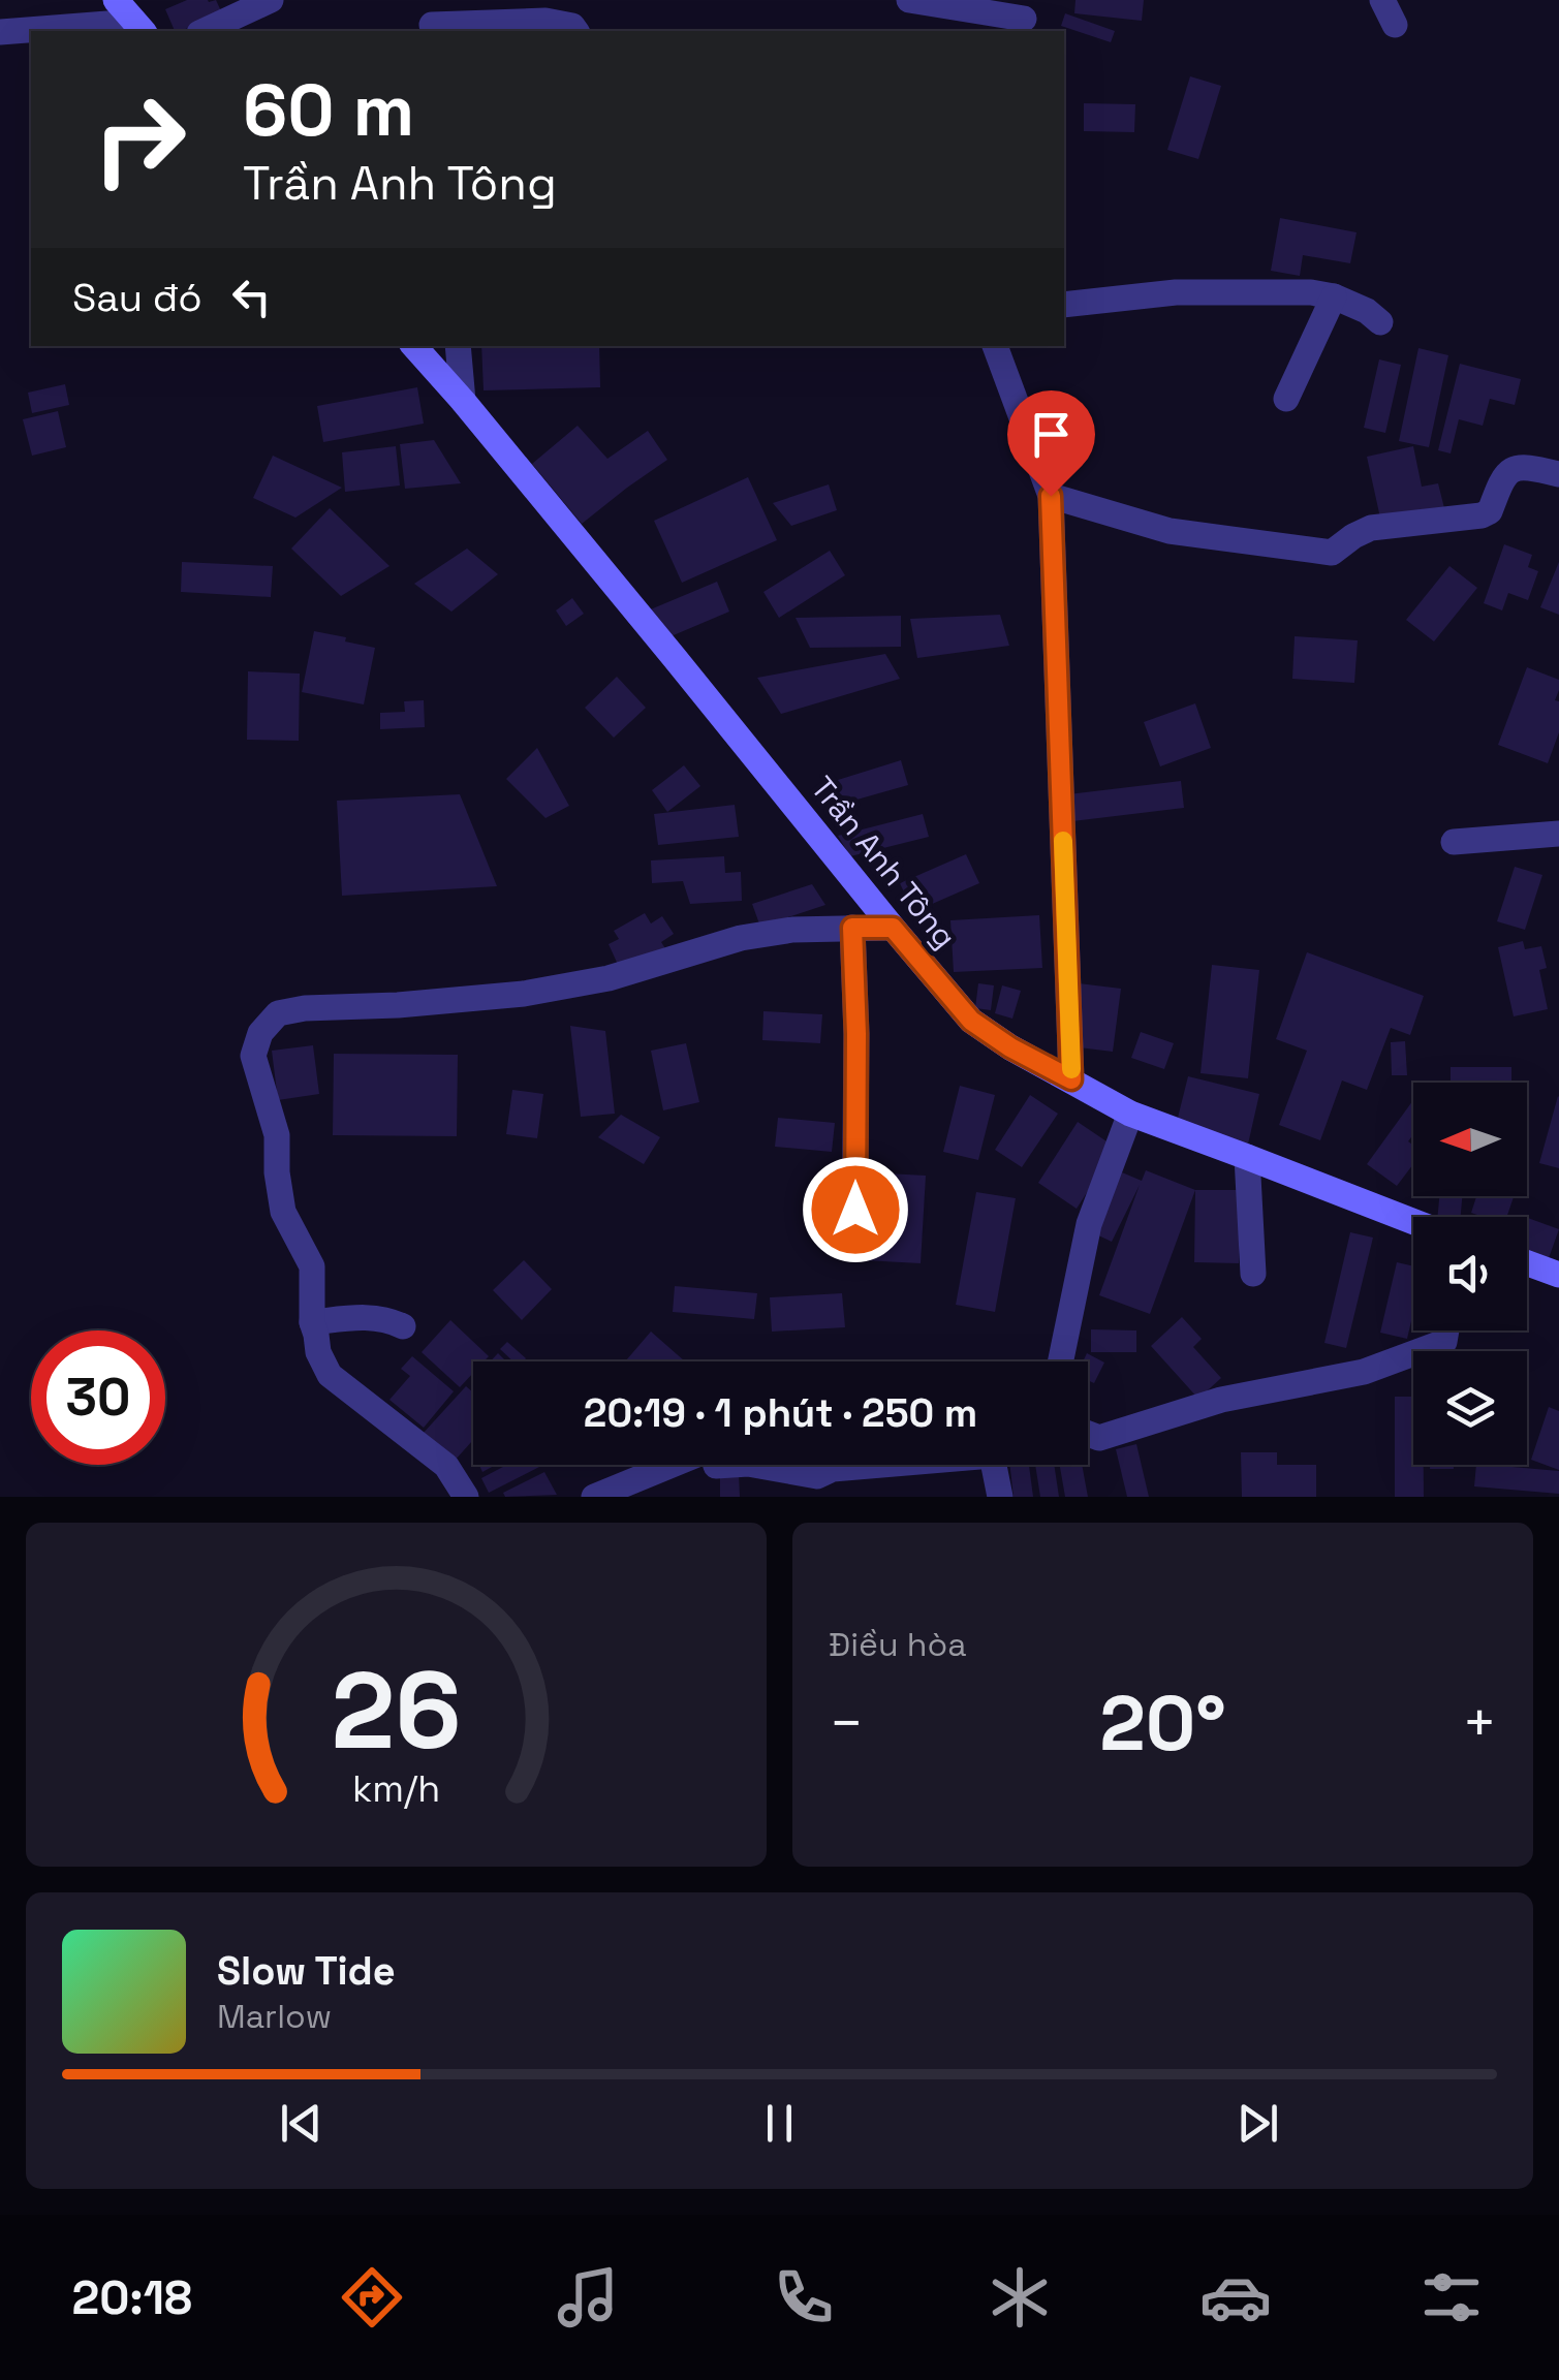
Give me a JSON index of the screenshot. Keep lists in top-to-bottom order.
{
  "streets": {
    "street": ["Trần Anh Tông"]
  },
  "north": "left",
  "page": {
    "turn": ["60 m", "Trần Anh Tông"],
    "then": "Sau đó",
    "limit": "30",
    "trip": "20:19 · 1 phút · 250 m",
    "tile": "Điều hòa",
    "heat": ["−", "20°", "+"],
    "song": ["Slow Tide", "Marlow"],
    "tabs": "20:18",
    "gauge": ["26", "km/h"]
  }
}
